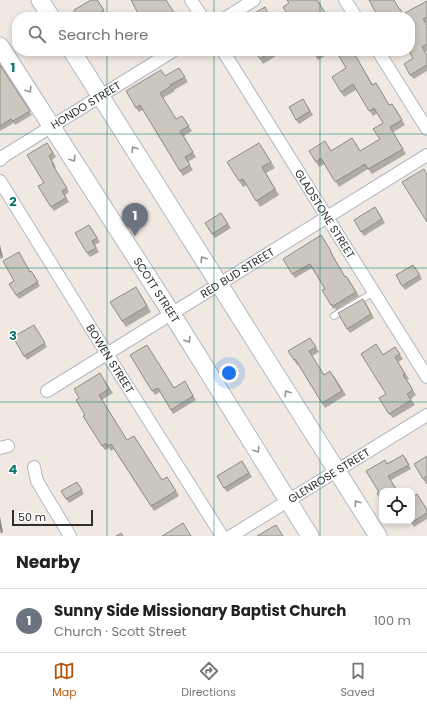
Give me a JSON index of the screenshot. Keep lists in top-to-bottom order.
{
  "streets": {
    "main road": ["SCOTT STREET"],
    "street": [
      "HONDO STREET",
      "GLADSTONE STREET",
      "RED BUD STREET",
      "BOWEN STREET",
      "GLENROSE STREET"
    ]
  },
  "crossings": [
    ["HONDO STREET", "SCOTT STREET"],
    ["GLADSTONE STREET", "RED BUD STREET"],
    ["RED BUD STREET", "SCOTT STREET"],
    ["RED BUD STREET", "BOWEN STREET"],
    ["SCOTT STREET", "GLENROSE STREET"]
  ],
  "scale_bar": "50 m",
  "page": {
    "search": "Search here",
    "pins": "1",
    "scale": "50 m",
    "heading": "Nearby",
    "list": [
      {
        "mark": "1",
        "name": "Sunny Side Missionary Baptist Church",
        "note": "Church · Scott Street",
        "value": "100 m"
      }
    ],
    "nav": ["Map", "Directions", "Saved"]
  },
  "grid": {
    "rows": [
      "1",
      "2",
      "3",
      "4"
    ]
  }
}
